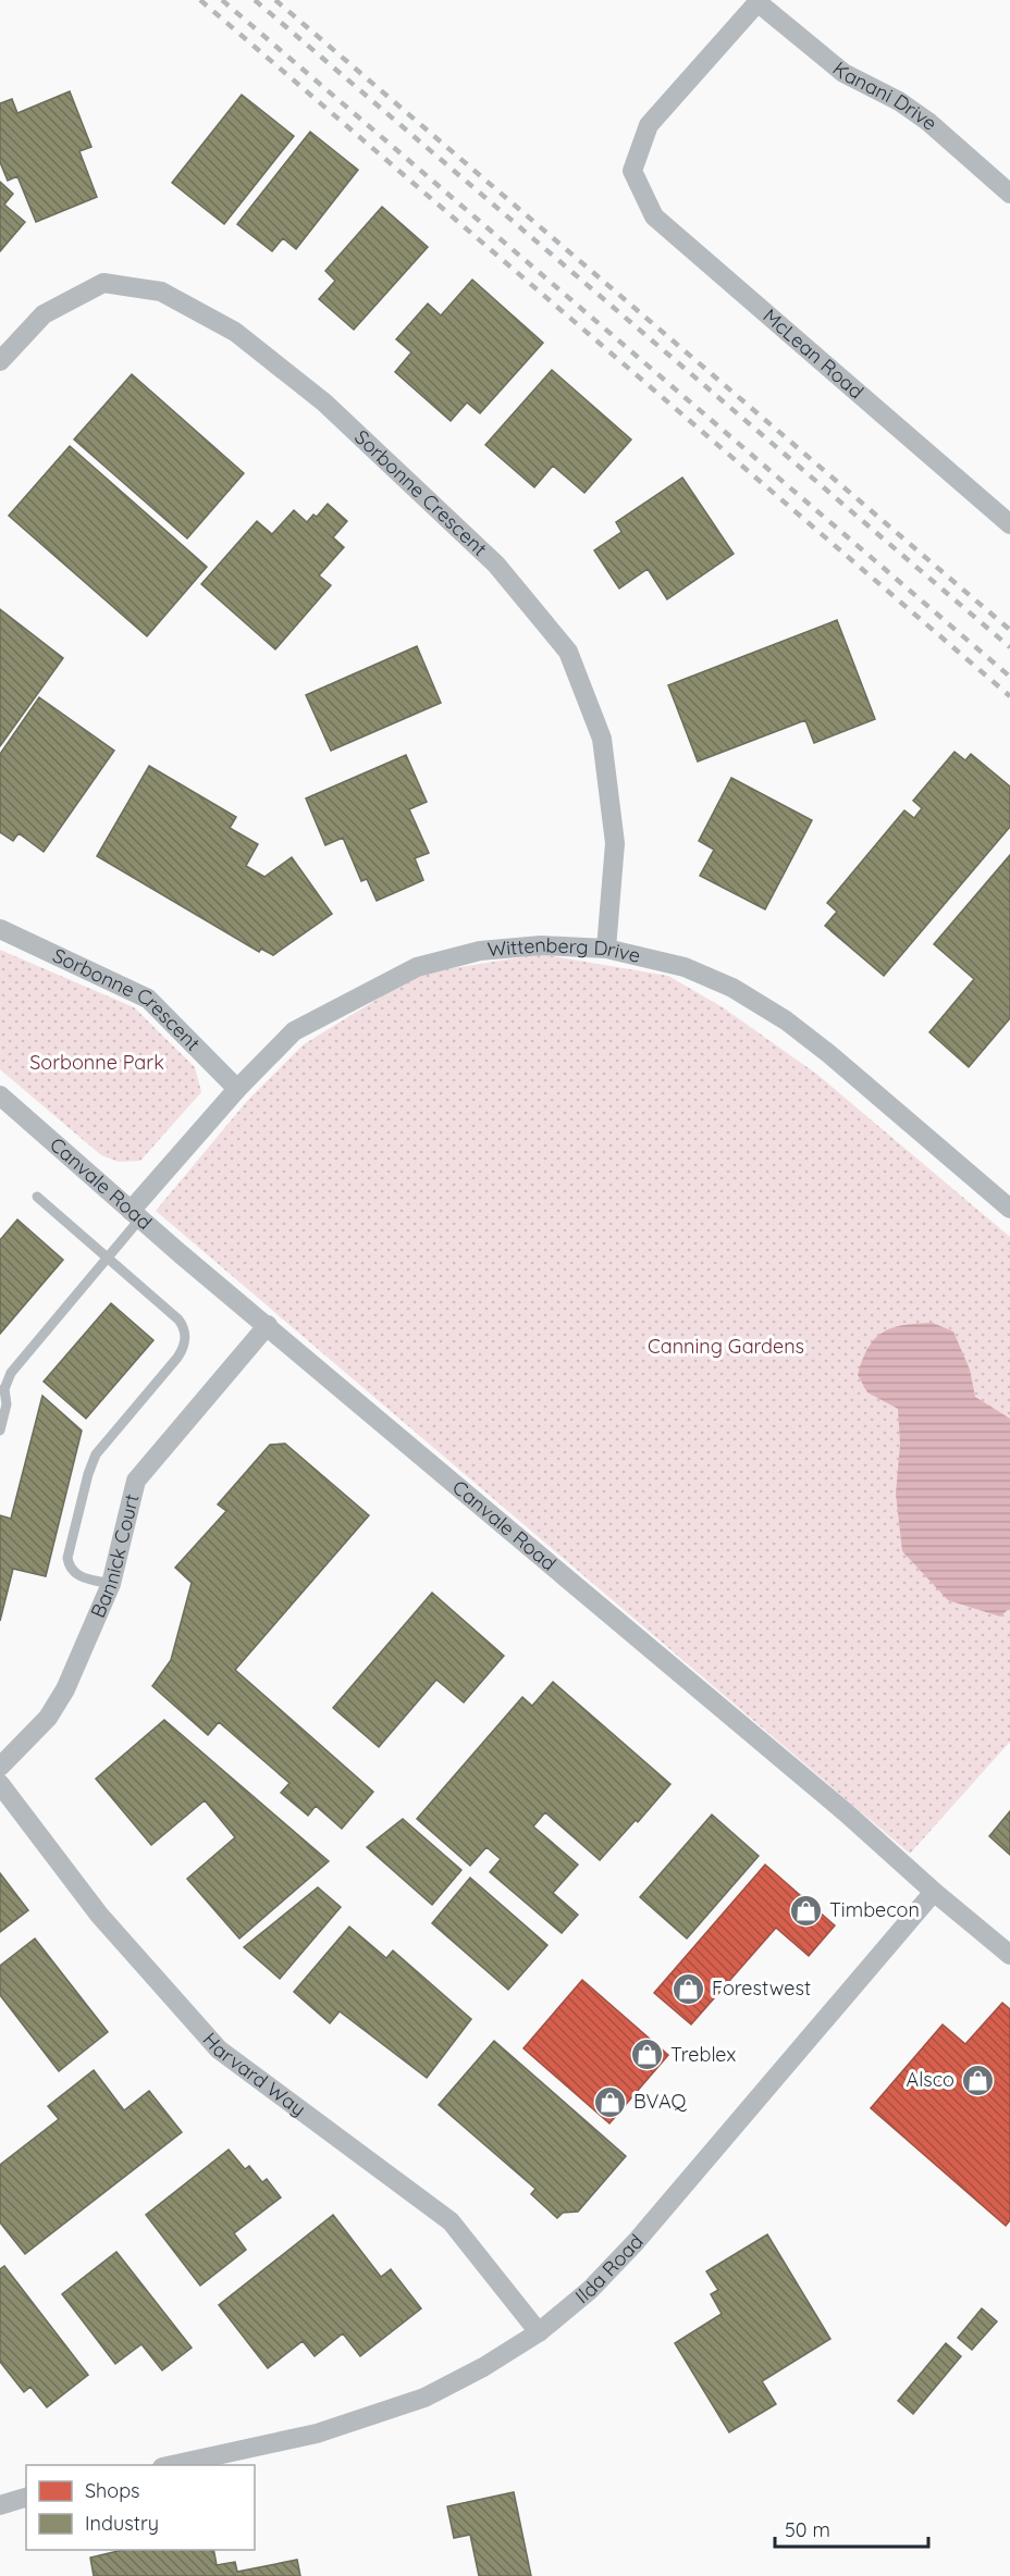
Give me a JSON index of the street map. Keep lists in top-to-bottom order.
{
  "streets": {
    "street": [
      "Kanani Drive",
      "McLean Road",
      "Sorbonne Crescent",
      "Wittenberg Drive",
      "Canvale Road",
      "Bannick Court",
      "Harvard Way",
      "Ilda Road"
    ]
  },
  "crossings": [
    ["Kanani Drive", "McLean Road"],
    ["Sorbonne Crescent", "Wittenberg Drive"],
    ["Wittenberg Drive", "Canvale Road"],
    ["Canvale Road", "Bannick Court"],
    ["Canvale Road", "Ilda Road"],
    ["Harvard Way", "Ilda Road"]
  ],
  "parks": ["Sorbonne Park", "Canning Gardens"],
  "places": {
    "shop": [
      "Timbecon",
      "Forestwest",
      "Treblex",
      "Alsco",
      "BVAQ"
    ]
  },
  "legend": ["Shops", "Industry"],
  "scale_bar": "50 m"
}
